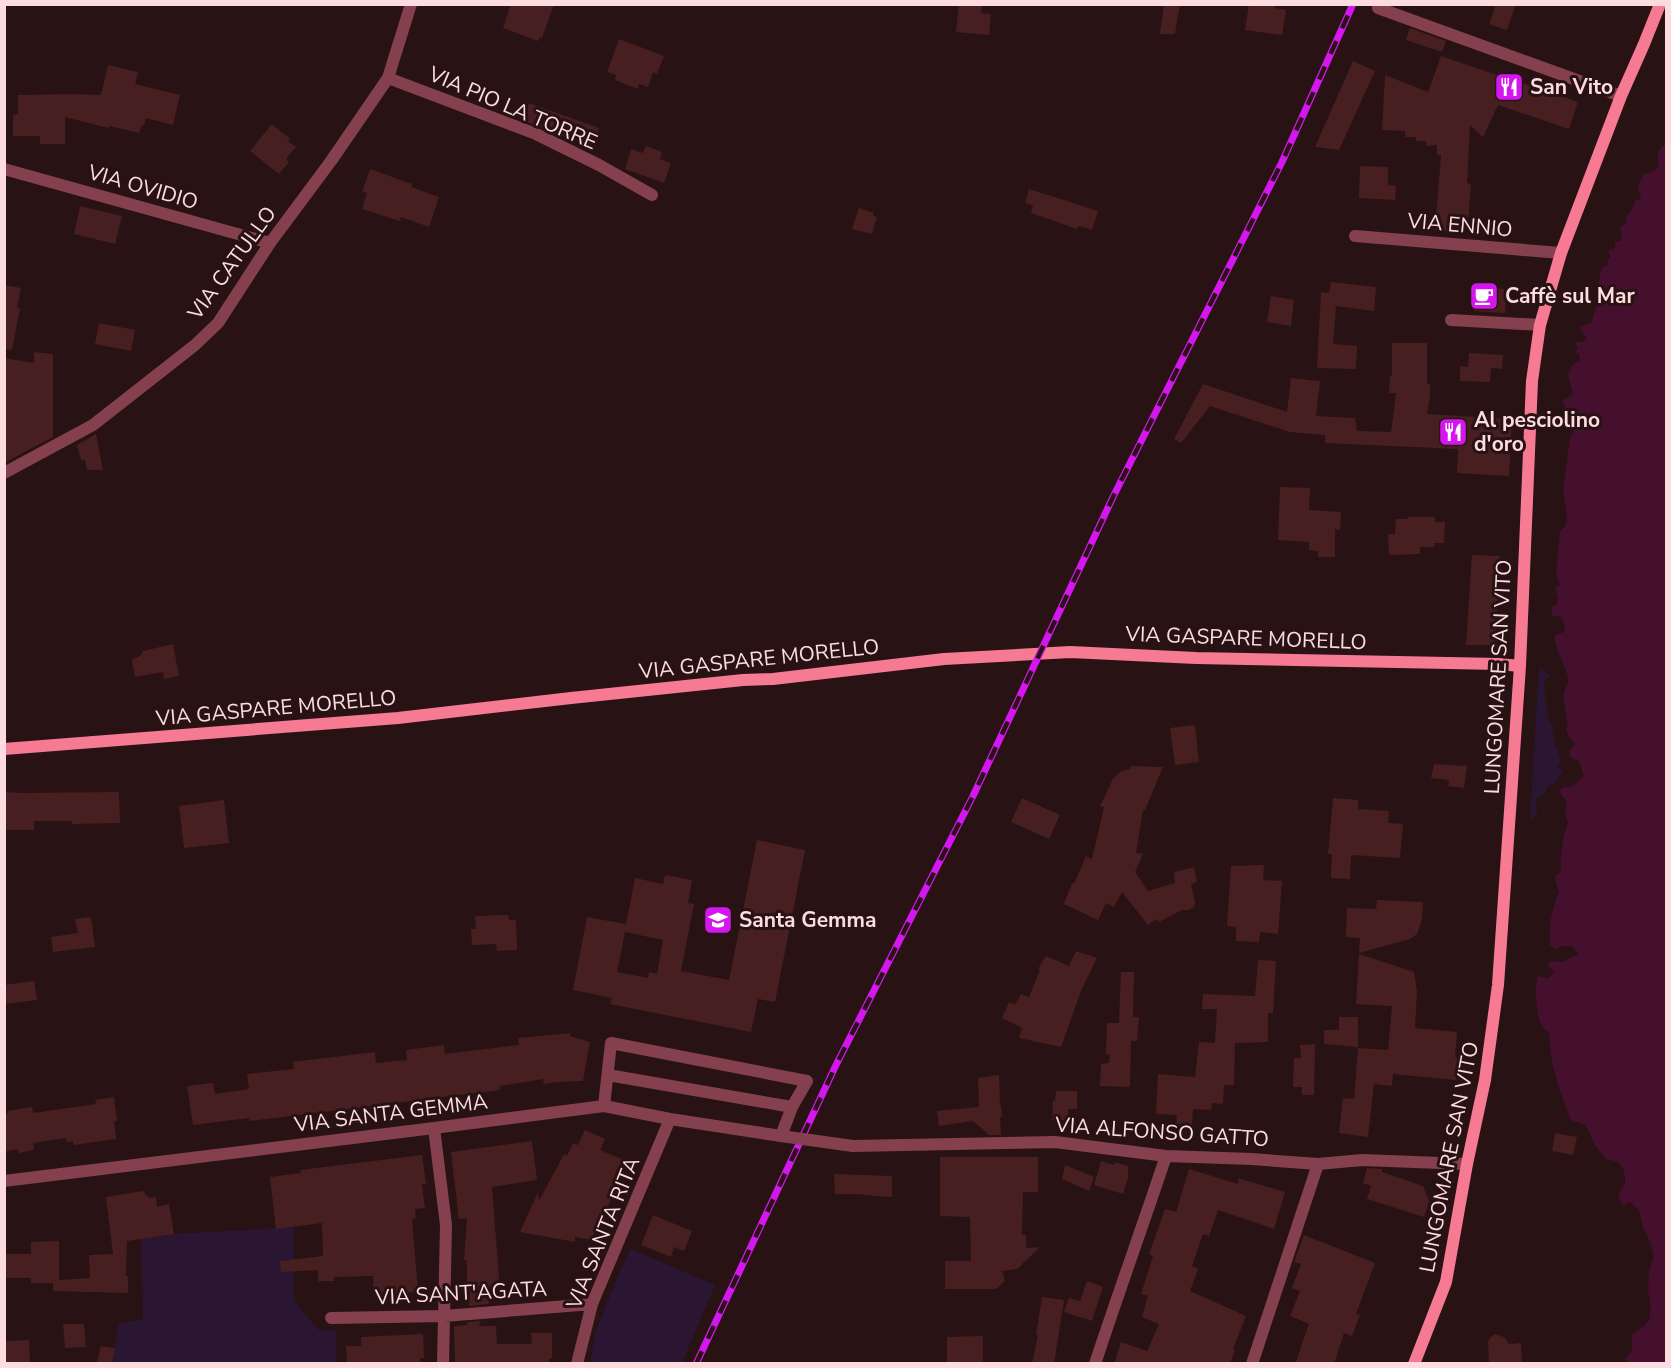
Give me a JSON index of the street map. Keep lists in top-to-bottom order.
{
  "streets": {
    "street": [
      "VIA PIO LA TORRE",
      "VIA OVIDIO",
      "VIA ENNIO",
      "VIA CATULLO",
      "VIA GASPARE MORELLO",
      "LUNGOMARE SAN VITO",
      "VIA SANTA GEMMA",
      "VIA ALFONSO GATTO",
      "VIA SANTA RITA",
      "VIA SANT'AGATA"
    ]
  },
  "crossings": [
    ["VIA PIO LA TORRE", "VIA CATULLO"],
    ["VIA OVIDIO", "VIA CATULLO"],
    ["VIA ENNIO", "LUNGOMARE SAN VITO"],
    ["VIA GASPARE MORELLO", "LUNGOMARE SAN VITO"],
    ["LUNGOMARE SAN VITO", "VIA ALFONSO GATTO"],
    ["VIA SANTA GEMMA", "VIA ALFONSO GATTO"],
    ["VIA SANTA GEMMA", "VIA SANTA RITA"],
    ["VIA SANTA RITA", "VIA SANT'AGATA"]
  ],
  "places": {
    "restaurant": ["San Vito", "Al pesciolino d'oro"],
    "cafe": ["Caffè sul Mar"],
    "school or university": ["Santa Gemma"]
  }
}
